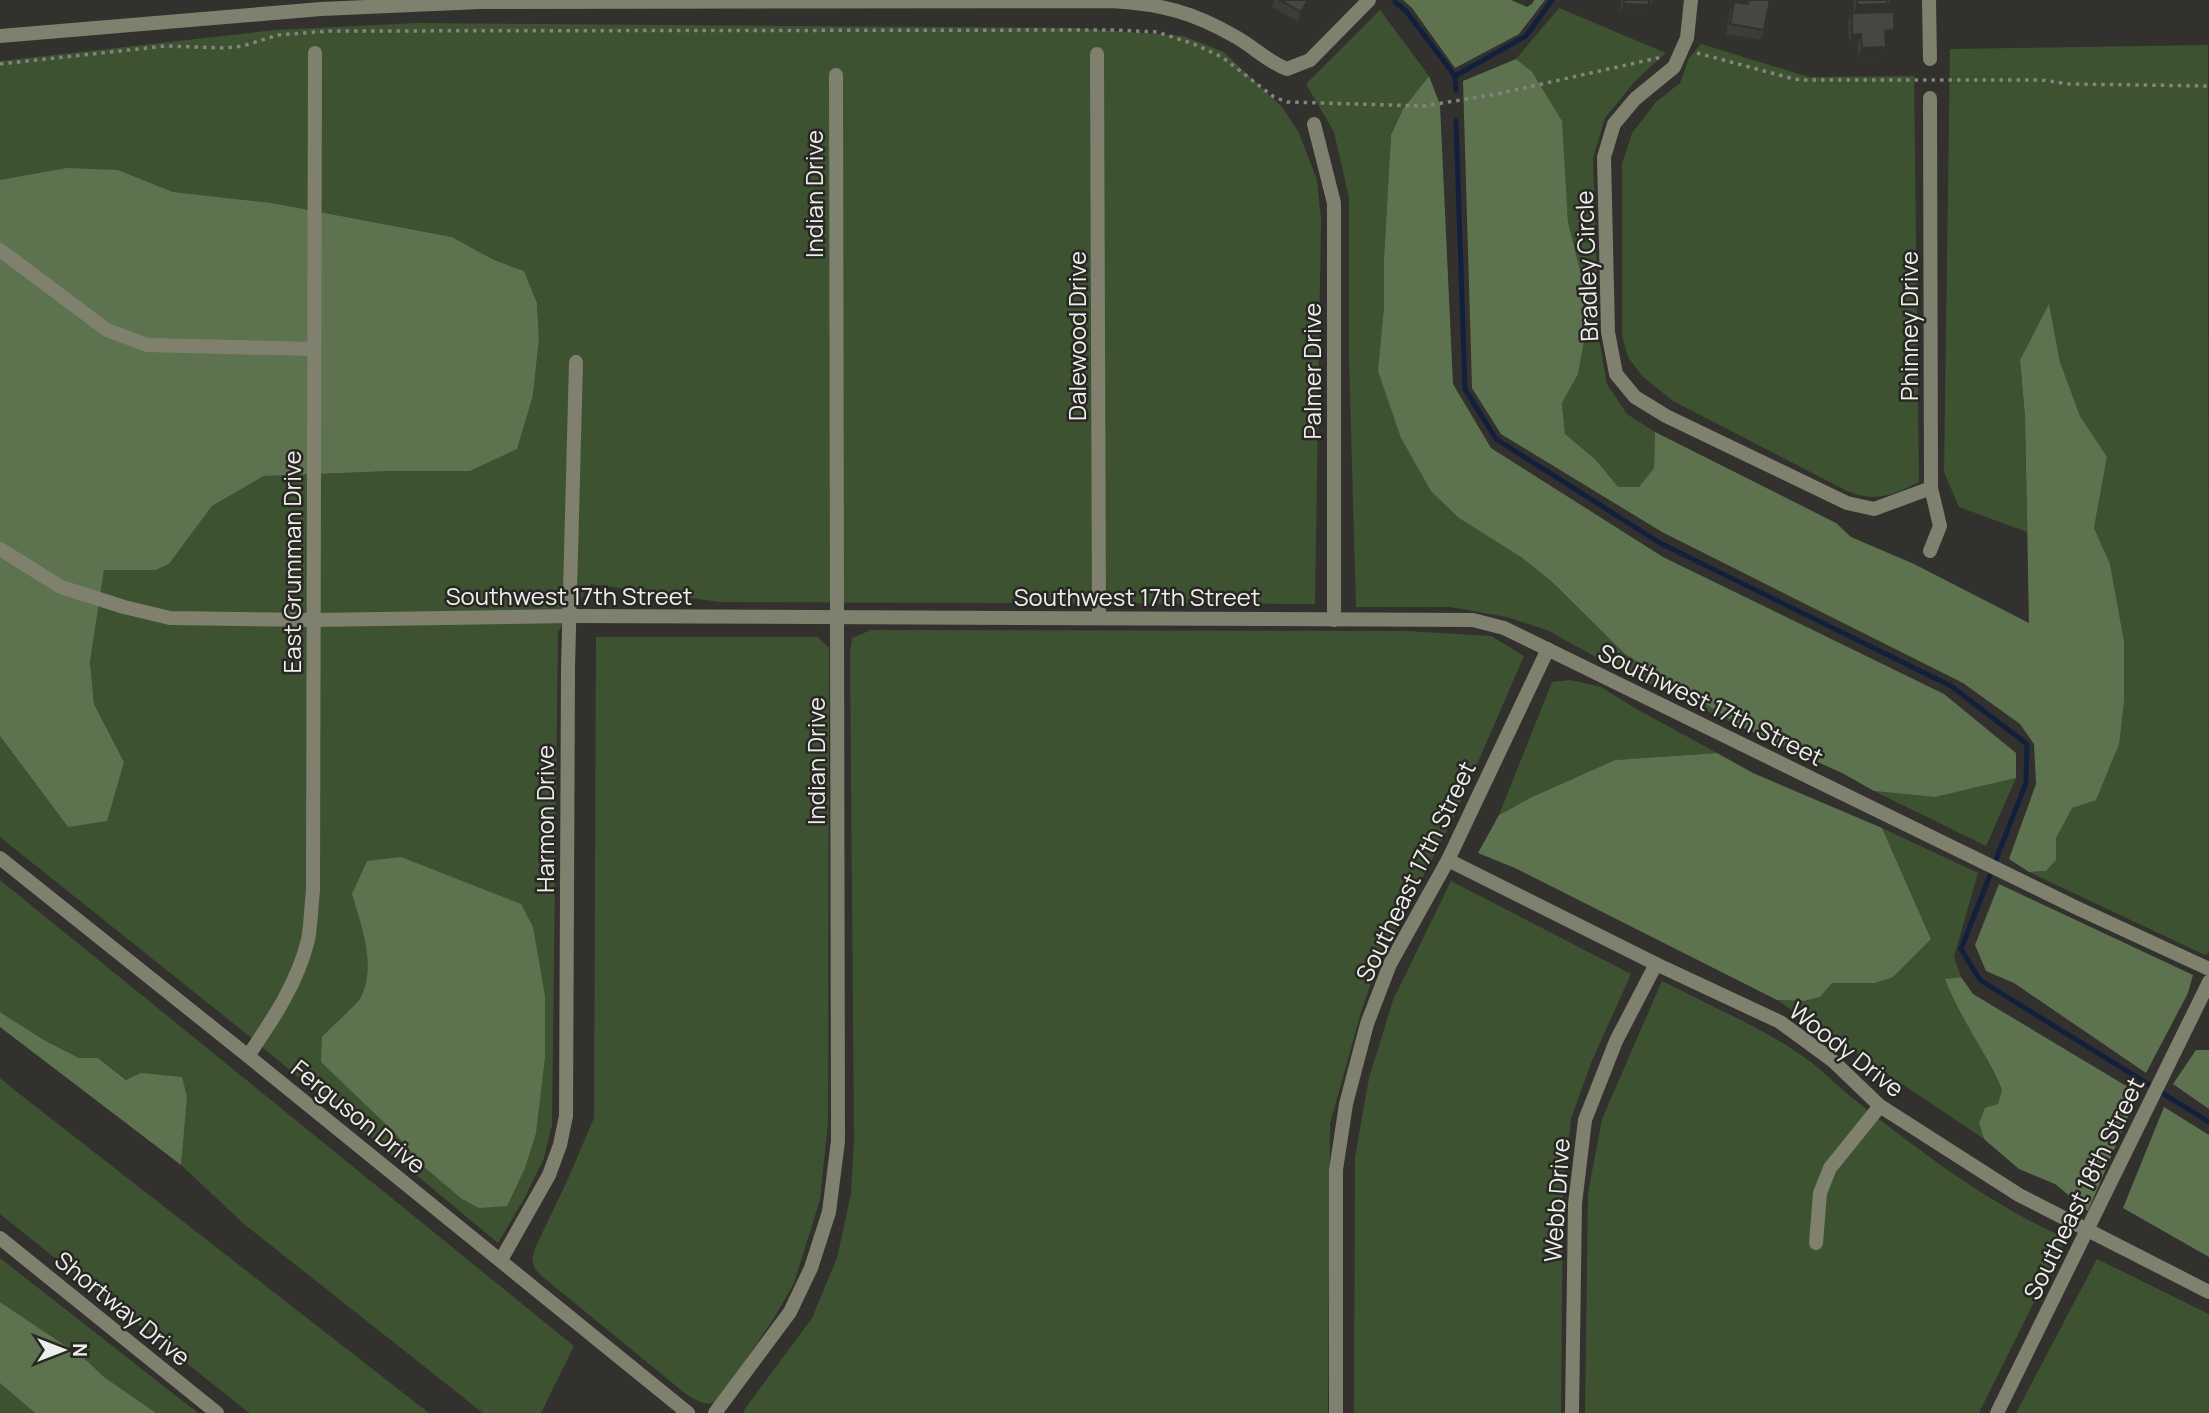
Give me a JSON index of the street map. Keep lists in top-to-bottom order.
{
  "streets": {
    "street": [
      "Indian Drive",
      "Bradley Circle",
      "Phinney Drive",
      "Dalewood Drive",
      "Palmer Drive",
      "East Grumman Drive",
      "Southwest 17th Street",
      "Harmon Drive",
      "Southeast 17th Street",
      "Woody Drive",
      "Ferguson Drive",
      "Southeast 18th Street",
      "Webb Drive",
      "Shortway Drive"
    ]
  },
  "crossings": [
    ["Indian Drive", "Southwest 17th Street"],
    ["Bradley Circle", "Phinney Drive"],
    ["Dalewood Drive", "Southwest 17th Street"],
    ["Palmer Drive", "Southwest 17th Street"],
    ["East Grumman Drive", "Southwest 17th Street"],
    ["East Grumman Drive", "Ferguson Drive"],
    ["Southwest 17th Street", "Harmon Drive"],
    ["Southwest 17th Street", "Southeast 17th Street"],
    ["Harmon Drive", "Ferguson Drive"],
    ["Southeast 17th Street", "Woody Drive"],
    ["Woody Drive", "Southeast 18th Street"],
    ["Woody Drive", "Webb Drive"]
  ],
  "north": "right"
}
